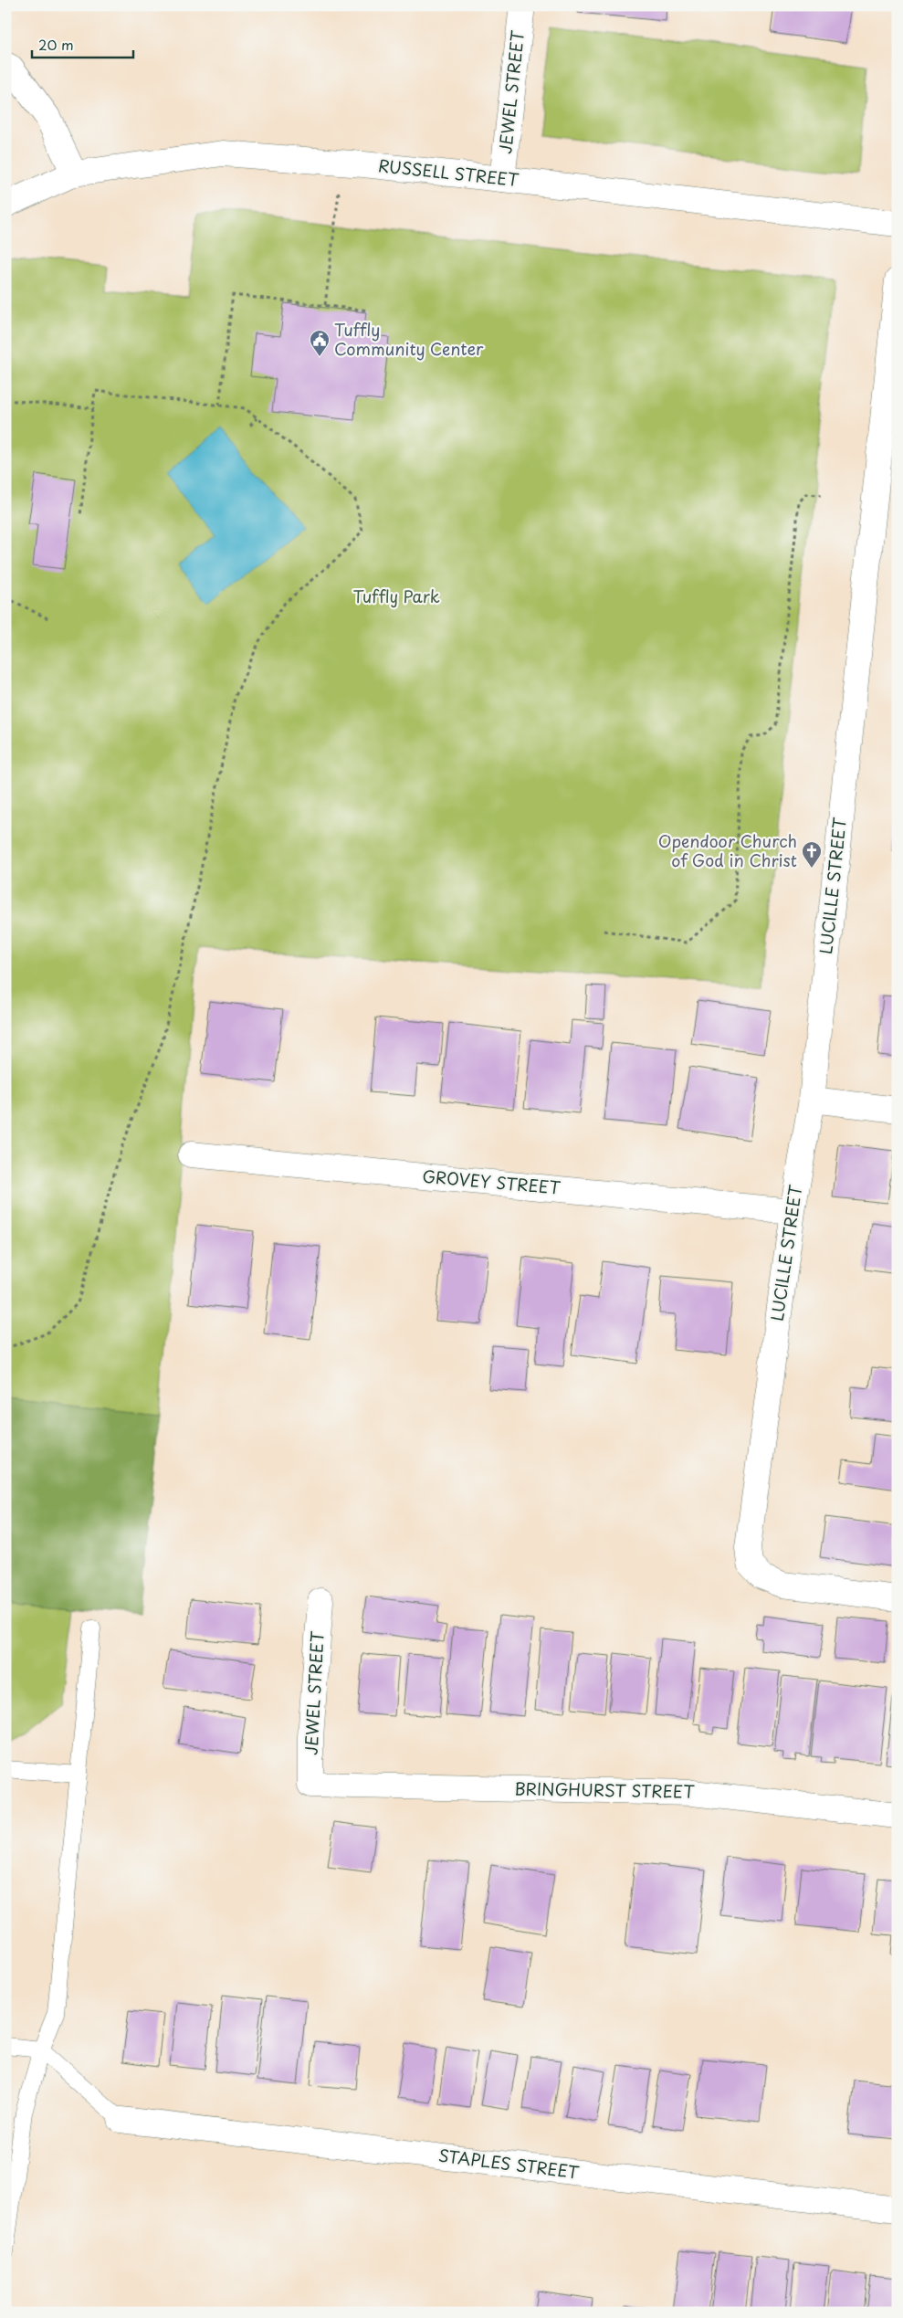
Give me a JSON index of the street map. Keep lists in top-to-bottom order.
{
  "streets": {
    "street": [
      "JEWEL STREET",
      "RUSSELL STREET",
      "LUCILLE STREET",
      "GROVEY STREET",
      "BRINGHURST STREET",
      "STAPLES STREET"
    ]
  },
  "crossings": [
    ["JEWEL STREET", "RUSSELL STREET"],
    ["JEWEL STREET", "BRINGHURST STREET"],
    ["LUCILLE STREET", "GROVEY STREET"]
  ],
  "parks": ["Tuffly Park"],
  "places": {
    "public building": ["Tuffly Community Center"],
    "church": ["Opendoor Church of God in Christ"]
  },
  "scale_bar": "20 m"
}
